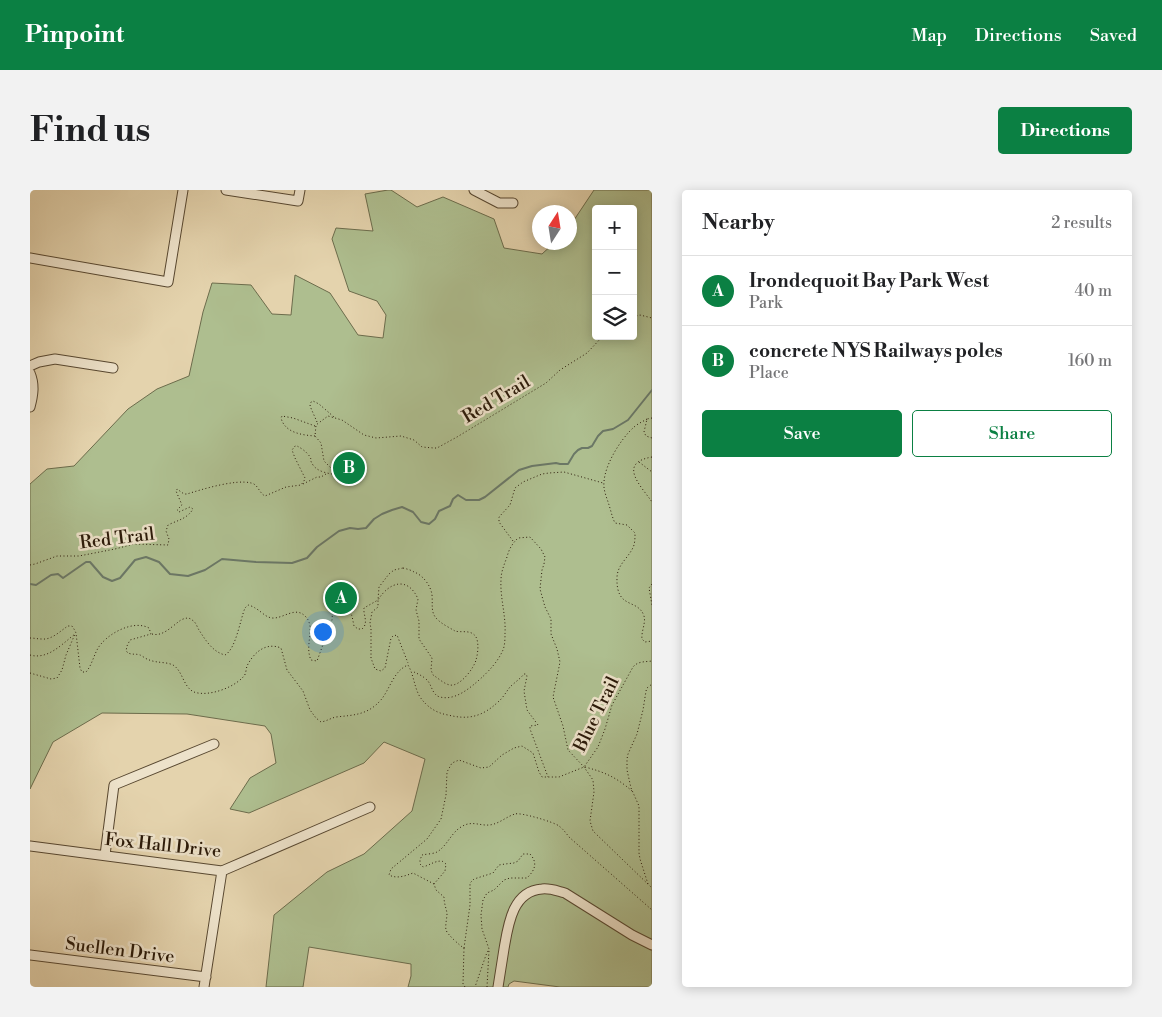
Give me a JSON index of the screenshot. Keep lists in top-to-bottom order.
{
  "streets": {
    "street": ["Fox Hall Drive", "Suellen Drive"],
    "path": ["Red Trail", "Blue Trail"]
  },
  "north": "top",
  "page": {
    "header": "Pinpoint",
    "nav": ["Map", "Directions", "Saved"],
    "buttons": [
      "Directions",
      ["Save", "Share"]
    ],
    "title": "Find us",
    "heading": ["Nearby", "2 results"],
    "map_buttons": ["+", "−"],
    "list": [
      {
        "mark": "A",
        "name": "Irondequoit Bay Park West",
        "note": "Park",
        "value": "40 m"
      },
      {
        "mark": "B",
        "name": "concrete NYS Railways poles",
        "note": "Place",
        "value": "160 m"
      }
    ],
    "pins": ["B", "A"]
  }
}
